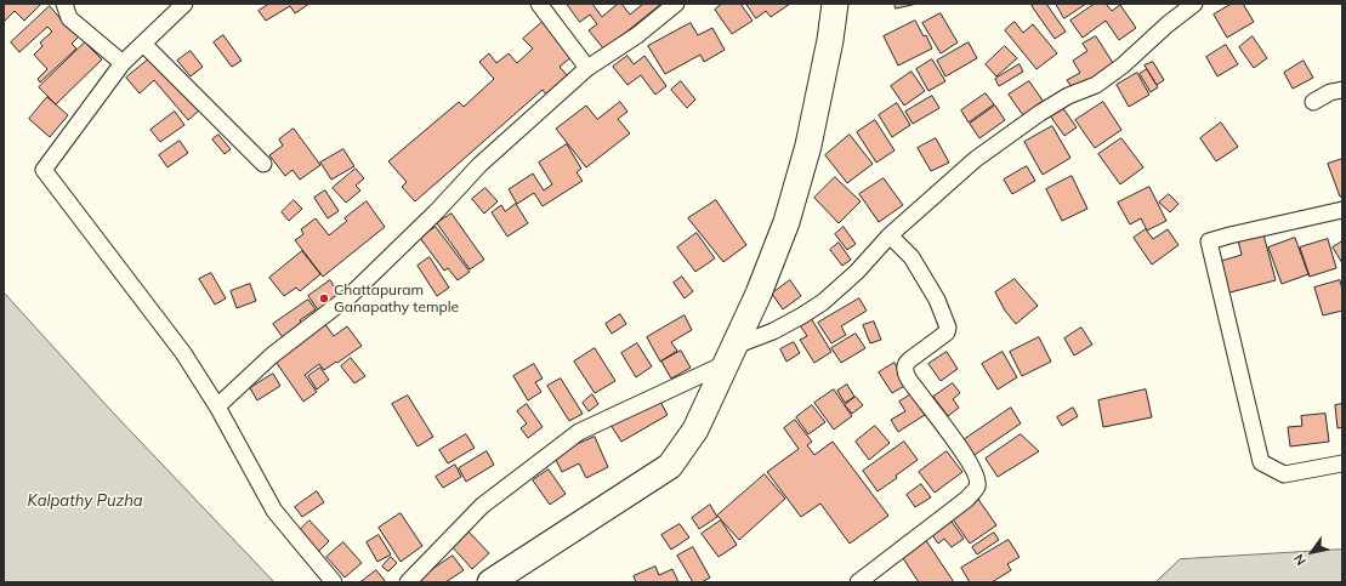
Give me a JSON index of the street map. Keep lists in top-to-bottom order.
{
  "water": ["Kalpathy Puzha"],
  "places": ["Chattapuram Ganapathy temple"],
  "north": "bottom left"
}
